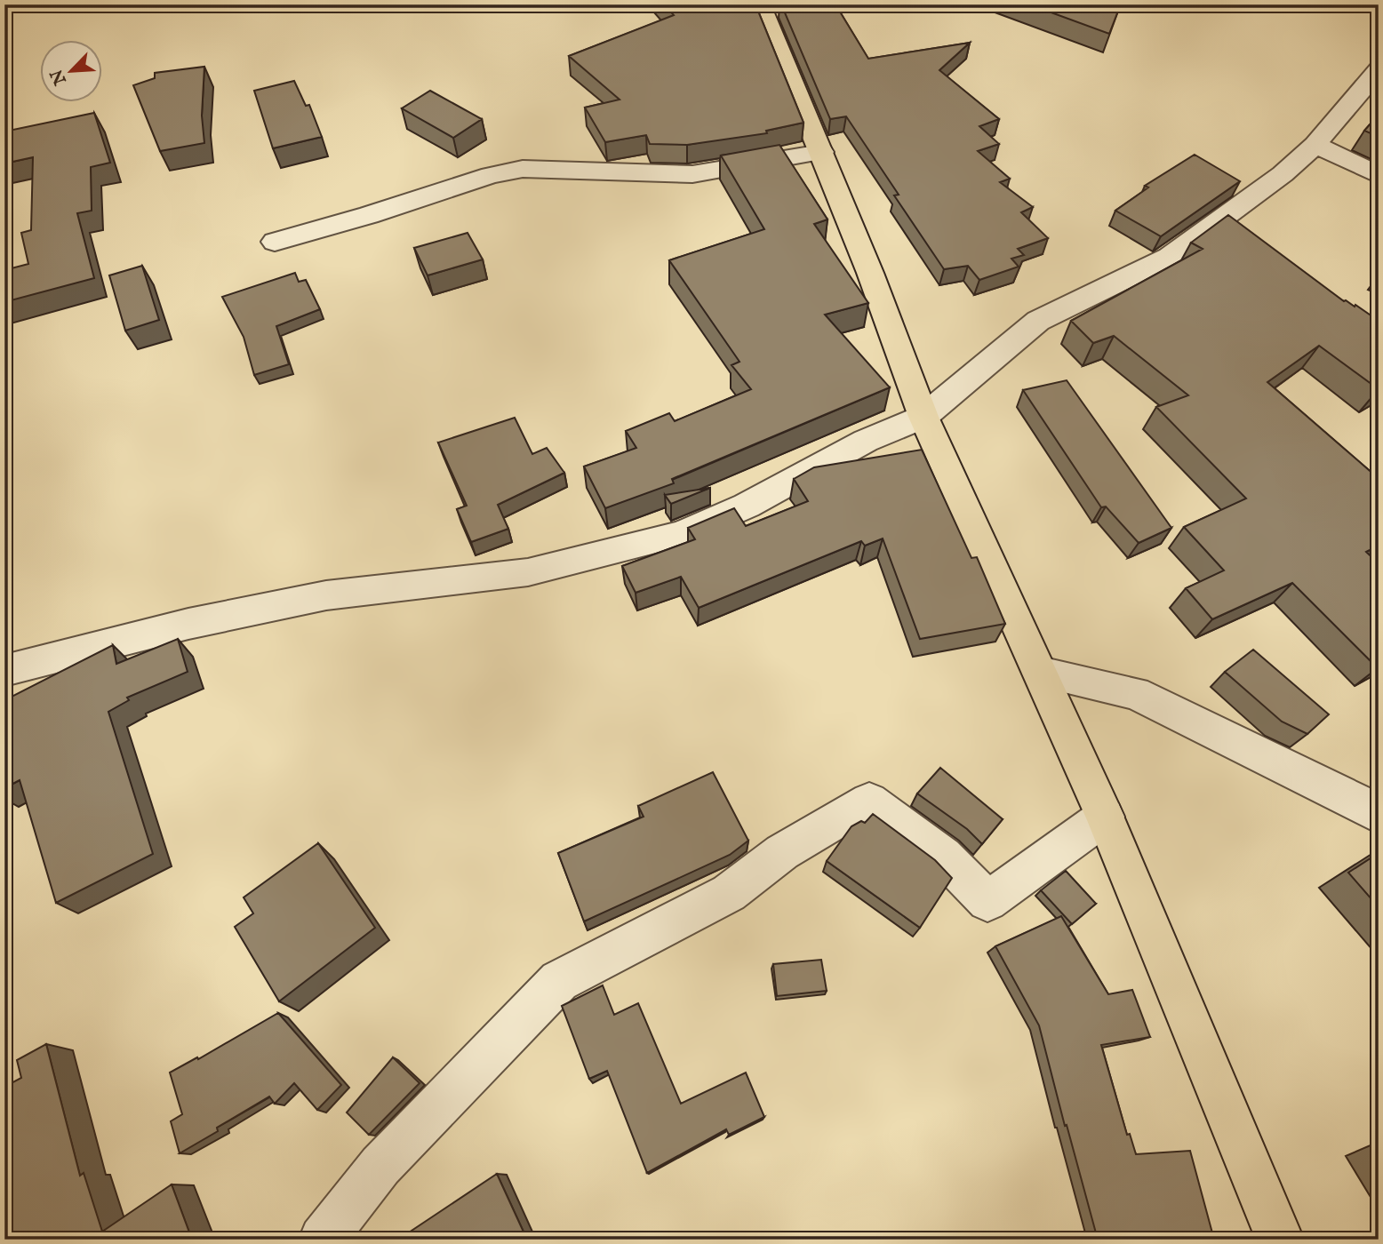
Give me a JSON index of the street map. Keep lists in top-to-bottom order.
{
  "north": "bottom left"
}
